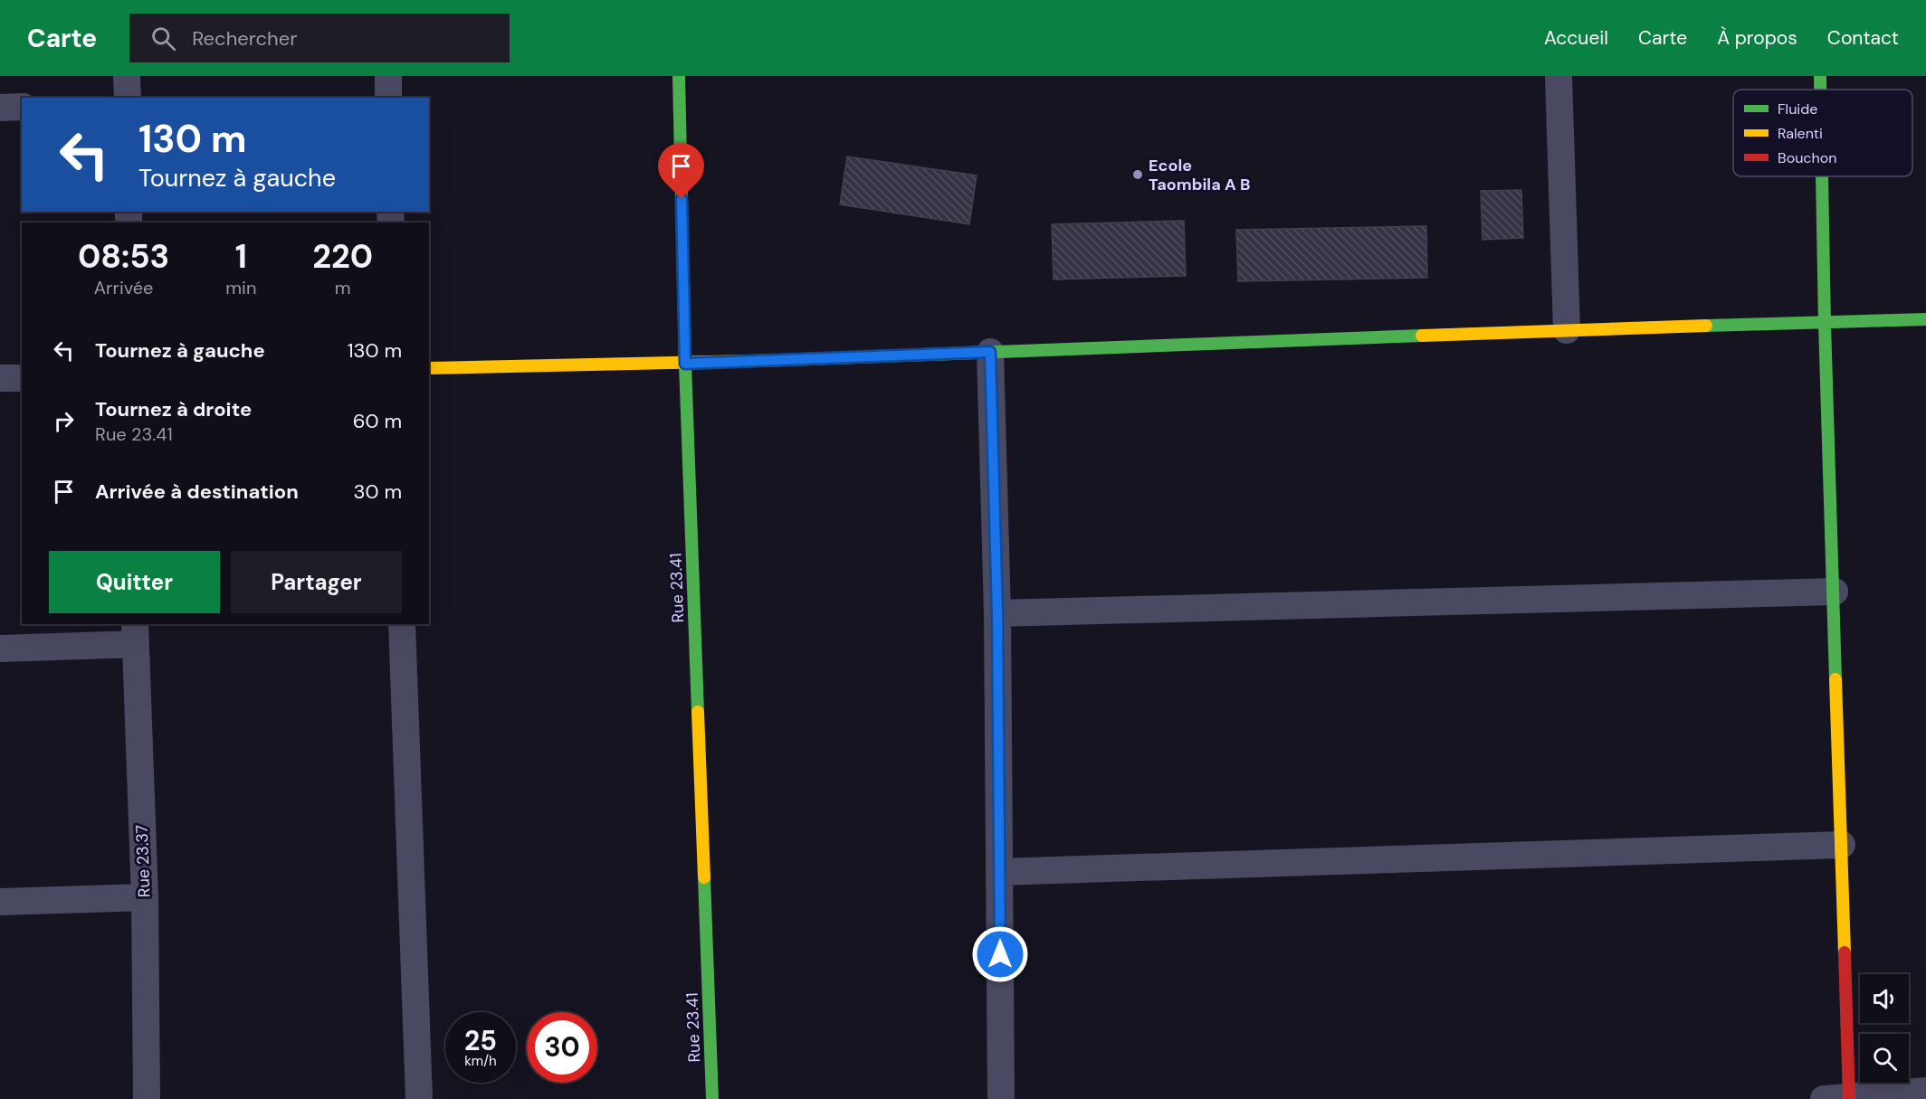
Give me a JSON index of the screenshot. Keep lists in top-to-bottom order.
{
  "streets": {
    "street": ["Rue 23.41", "Rue 23.37"]
  },
  "places": ["Ecole Taombila A B"],
  "legend": ["Fluide", "Ralenti", "Bouchon"],
  "page": {
    "header": "Carte",
    "search": "Rechercher",
    "nav": [
      "Accueil",
      "Carte",
      "À propos",
      "Contact"
    ],
    "turn": ["130 m", "Tournez à gauche"],
    "eta": [
      "08:53",
      "Arrivée",
      "1",
      "min",
      "220",
      "m"
    ],
    "list": [
      {
        "name": "Tournez à gauche",
        "value": "130 m"
      },
      {
        "name": "Tournez à droite",
        "note": "Rue 23.41",
        "value": "60 m"
      },
      {
        "name": "Arrivée à destination",
        "value": "30 m"
      }
    ],
    "buttons": ["Quitter", "Partager"],
    "speed": "25 km/h",
    "limit": "30"
  }
}
